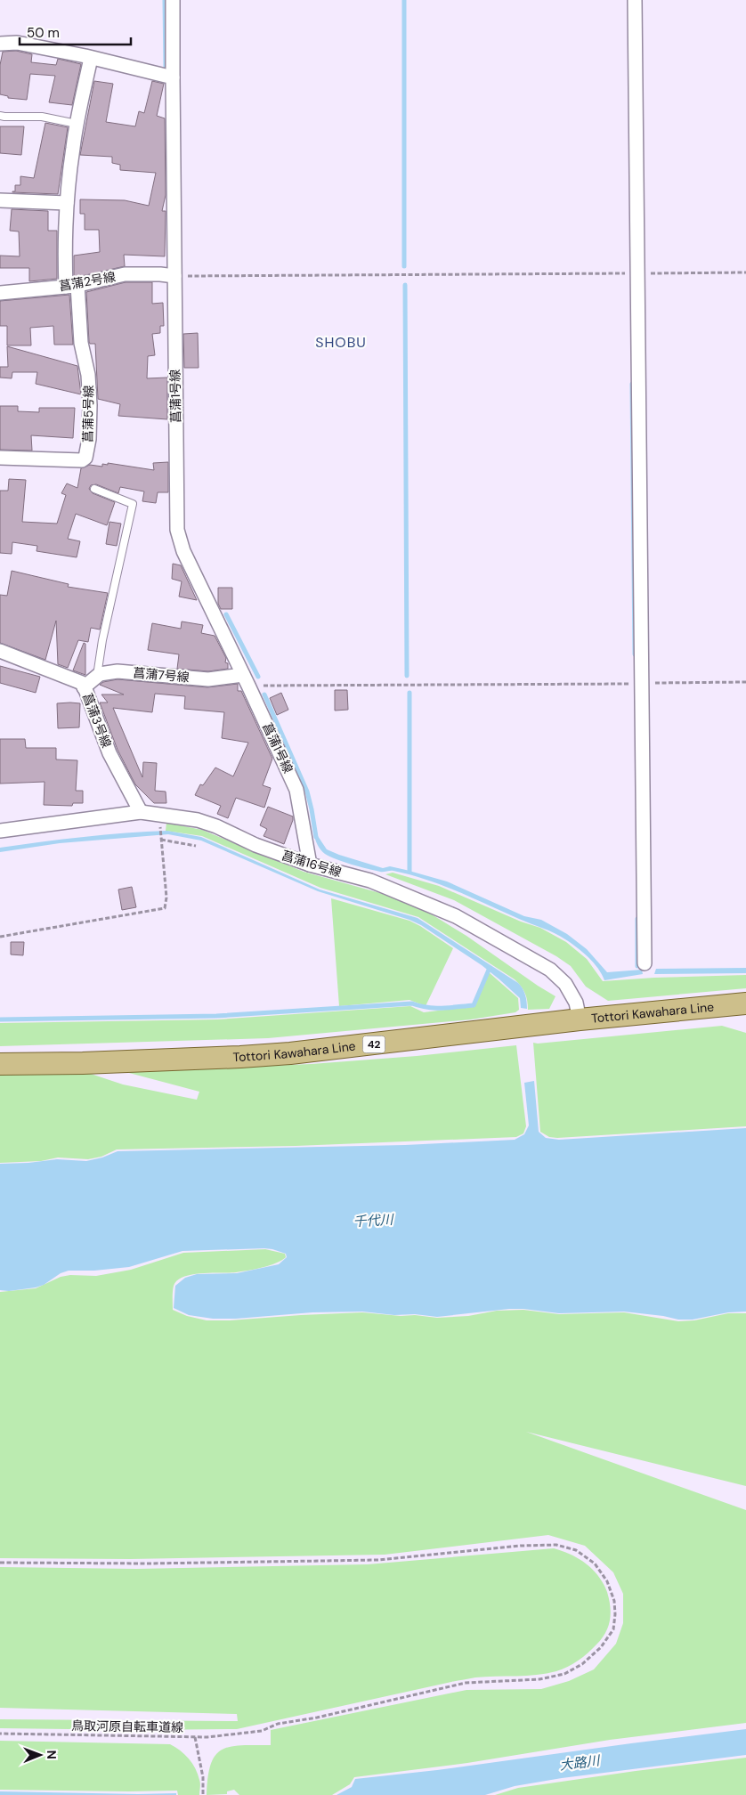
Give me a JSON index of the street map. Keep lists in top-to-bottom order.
{
  "streets": {
    "main road": ["Tottori Kawahara Line", "42"],
    "street": [
      "菖蒲2号線",
      "菖蒲1号線",
      "菖蒲5号線",
      "菖蒲7号線",
      "菖蒲3号線",
      "菖蒲16号線"
    ],
    "path": ["鳥取河原自転車道線"]
  },
  "crossings": [
    ["菖蒲2号線", "菖蒲1号線"],
    ["菖蒲2号線", "菖蒲5号線"],
    ["菖蒲1号線", "菖蒲7号線"],
    ["菖蒲1号線", "菖蒲16号線"],
    ["菖蒲7号線", "菖蒲3号線"],
    ["菖蒲3号線", "菖蒲16号線"],
    ["菖蒲16号線", "Tottori Kawahara Line"]
  ],
  "districts": ["SHOBU"],
  "water": ["千代川", "大路川"],
  "scale_bar": "50 m",
  "north": "right"
}
